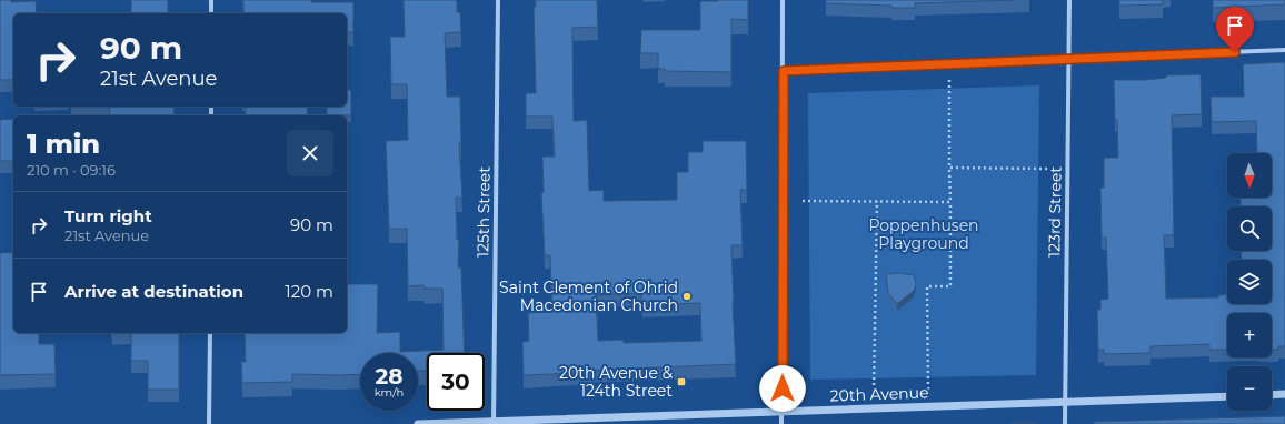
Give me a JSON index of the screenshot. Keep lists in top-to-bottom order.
{
  "streets": {
    "street": ["125th Street", "123rd Street", "20th Avenue"]
  },
  "crossings": [
    ["125th Street", "20th Avenue"],
    ["123rd Street", "20th Avenue"]
  ],
  "parks": ["Poppenhusen Playground"],
  "places": {
    "other": ["Saint Clement of Ohrid Macedonian Church"],
    "transit": ["20th Avenue & 124th Street"]
  },
  "north": "bottom",
  "page": {
    "turn": ["90 m", "21st Avenue"],
    "heading": ["1 min", "210 m · 09:16"],
    "map_buttons": ["+", "−"],
    "list": [
      {
        "name": "Turn right",
        "note": "21st Avenue",
        "value": "90 m"
      },
      {
        "name": "Arrive at destination",
        "value": "120 m"
      }
    ],
    "speed": "28 km/h",
    "limit": "30"
  }
}
